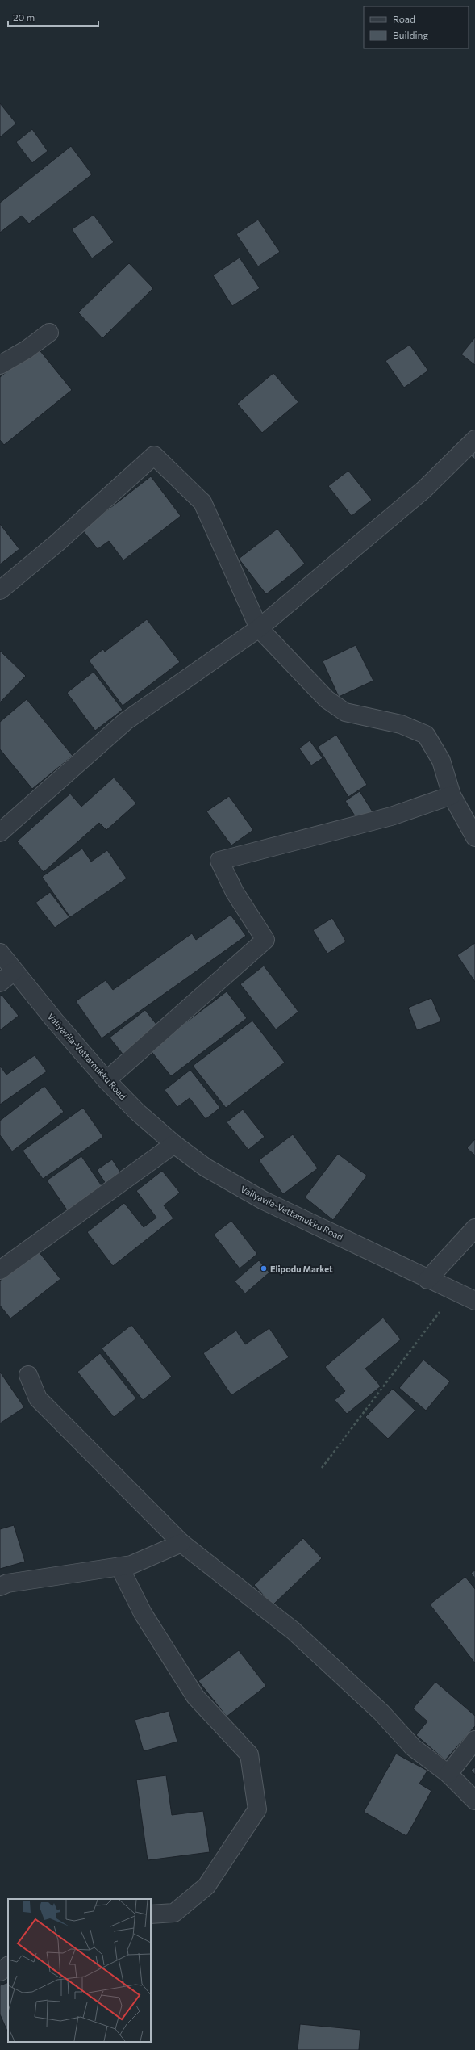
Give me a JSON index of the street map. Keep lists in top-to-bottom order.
{
  "streets": {
    "street": ["Valiyavila-Vettamukku Road"]
  },
  "places": ["Elipodu Market"],
  "legend": ["Road", "Building"],
  "scale_bar": "20 m"
}
